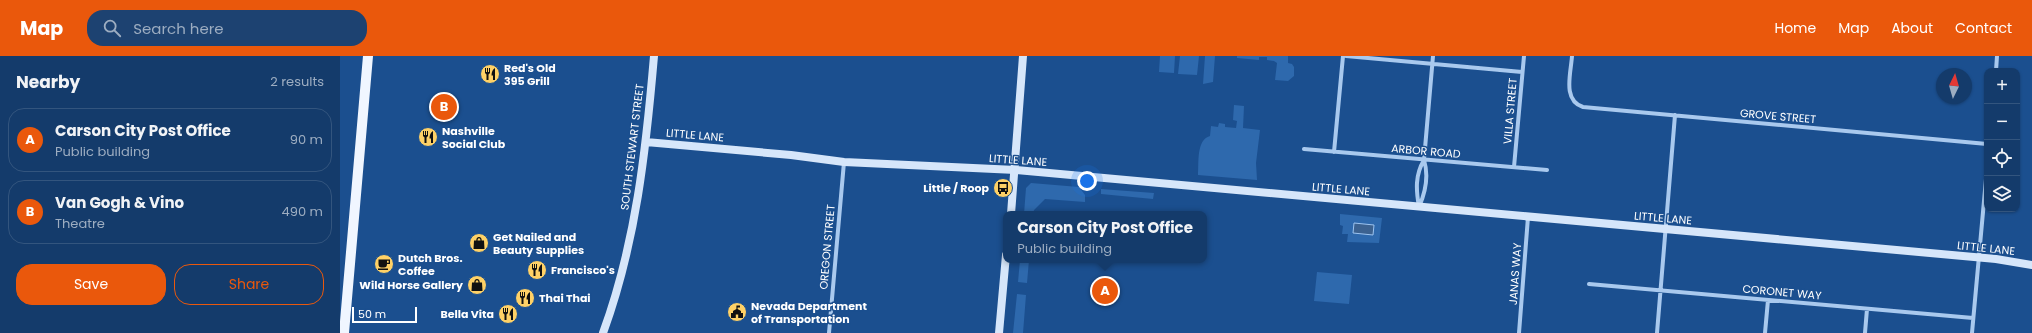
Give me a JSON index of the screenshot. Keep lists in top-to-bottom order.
{
  "streets": {
    "street": [
      "VILLA STREET",
      "GROVE STREET",
      "LITTLE LANE",
      "SOUTH STEWART STREET",
      "ARBOR ROAD",
      "OREGON STREET",
      "JANAS WAY",
      "CORONET WAY"
    ]
  },
  "crossings": [
    ["VILLA STREET", "ARBOR ROAD"],
    ["LITTLE LANE", "SOUTH STEWART STREET"],
    ["LITTLE LANE", "OREGON STREET"],
    ["LITTLE LANE", "JANAS WAY"]
  ],
  "places": {
    "restaurant": [
      "Red's Old 395 Grill",
      "Nashville Social Club",
      "Francisco's",
      "Thai Thai",
      "Bella Vita"
    ],
    "bus stop": ["Little / Roop"],
    "shop": ["Get Nailed and Beauty Supplies", "Wild Horse Gallery"],
    "cafe": ["Dutch Bros. Coffee"],
    "public building": ["Nevada Department of Transportation"]
  },
  "scale_bar": "50 m",
  "north": "top",
  "page": {
    "header": "Map",
    "search": "Search here",
    "nav": [
      "Home",
      "Map",
      "About",
      "Contact"
    ],
    "heading": ["Nearby", "2 results"],
    "map_buttons": ["+", "−"],
    "pins": ["B", "A"],
    "list": [
      {
        "mark": "A",
        "name": "Carson City Post Office",
        "note": "Public building",
        "value": "90 m"
      },
      {
        "mark": "B",
        "name": "Van Gogh & Vino",
        "note": "Theatre",
        "value": "490 m"
      }
    ],
    "popup": ["Carson City Post Office", "Public building"],
    "buttons": ["Save", "Share"],
    "scale": "50 m"
  }
}
